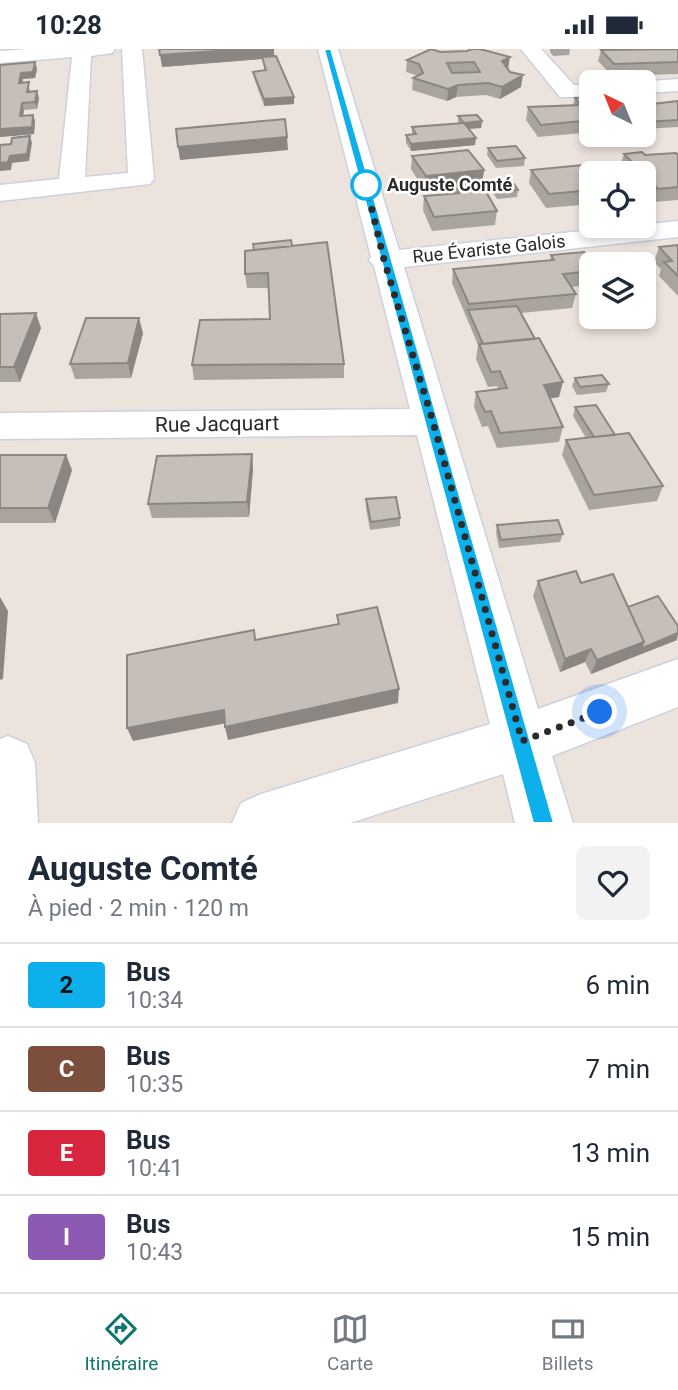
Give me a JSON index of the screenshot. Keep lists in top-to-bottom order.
{
  "streets": {
    "street": ["Rue Évariste Galois", "Rue Jacquart"]
  },
  "places": ["Auguste Comté"],
  "lines": ["bus line 2"],
  "north": "top left",
  "page": {
    "status": "10:28",
    "heading": ["Auguste Comté", "À pied · 2 min · 120 m"],
    "list": [
      {
        "mark": "2",
        "name": "Bus",
        "note": "10:34",
        "value": "6 min"
      },
      {
        "mark": "C",
        "name": "Bus",
        "note": "10:35",
        "value": "7 min"
      },
      {
        "mark": "E",
        "name": "Bus",
        "note": "10:41",
        "value": "13 min"
      },
      {
        "mark": "I",
        "name": "Bus",
        "note": "10:43",
        "value": "15 min"
      }
    ],
    "tabs": ["Itinéraire", "Carte", "Billets"]
  }
}
